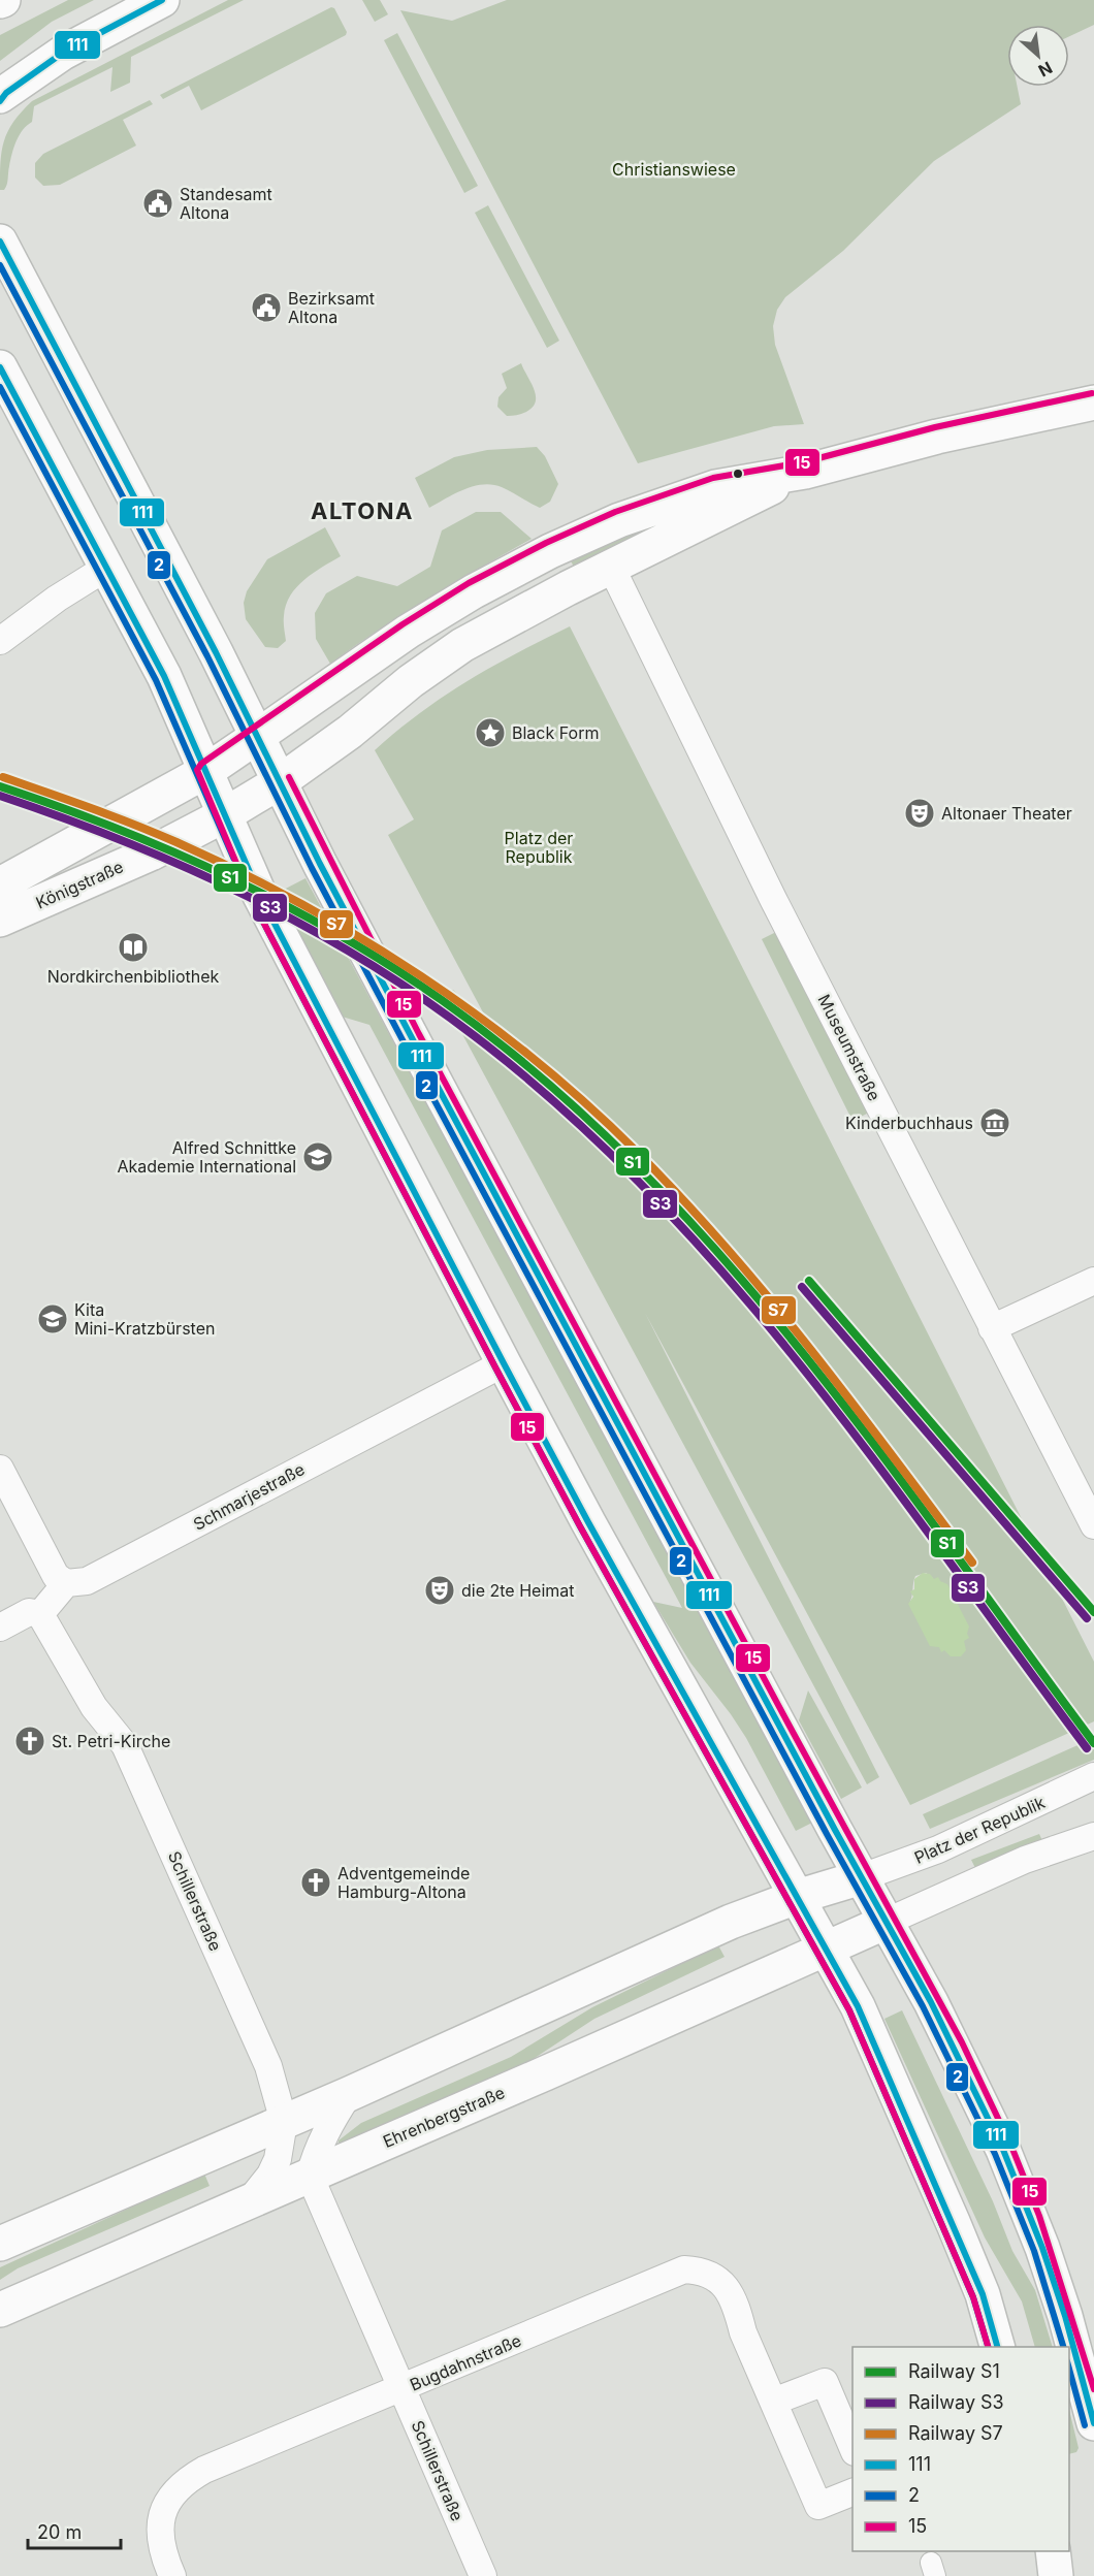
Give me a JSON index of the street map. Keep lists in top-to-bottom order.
{
  "streets": {
    "main road": ["Königstraße", "Ehrenbergstraße"],
    "street": [
      "Museumstraße",
      "Schmarjestraße",
      "Platz der Republik",
      "Schillerstraße",
      "Bugdahnstraße"
    ]
  },
  "crossings": [
    ["Schillerstraße", "Ehrenbergstraße"],
    ["Schillerstraße", "Bugdahnstraße"]
  ],
  "districts": ["ALTONA"],
  "parks": ["Christianswiese", "Platz der Republik"],
  "places": {
    "public building": ["Standesamt Altona", "Bezirksamt Altona"],
    "place": ["Black Form"],
    "theatre": ["Altonaer Theater", "die 2te Heimat"],
    "library": ["Nordkirchenbibliothek"],
    "museum": ["Kinderbuchhaus"],
    "school or university": ["Alfred Schnittke Akademie International", "Kita Mini-Kratzbürsten"],
    "church": ["St. Petri-Kirche", "Adventgemeinde Hamburg-Altona"]
  },
  "lines": [
    "transit line 111",
    "transit line 2",
    "transit line 15",
    "rail line S7",
    "rail line S1",
    "rail line S3"
  ],
  "legend": [
    "Railway S1",
    "Railway S3",
    "Railway S7",
    "111",
    "2",
    "15"
  ],
  "scale_bar": "20 m",
  "north": "bottom right"
}
